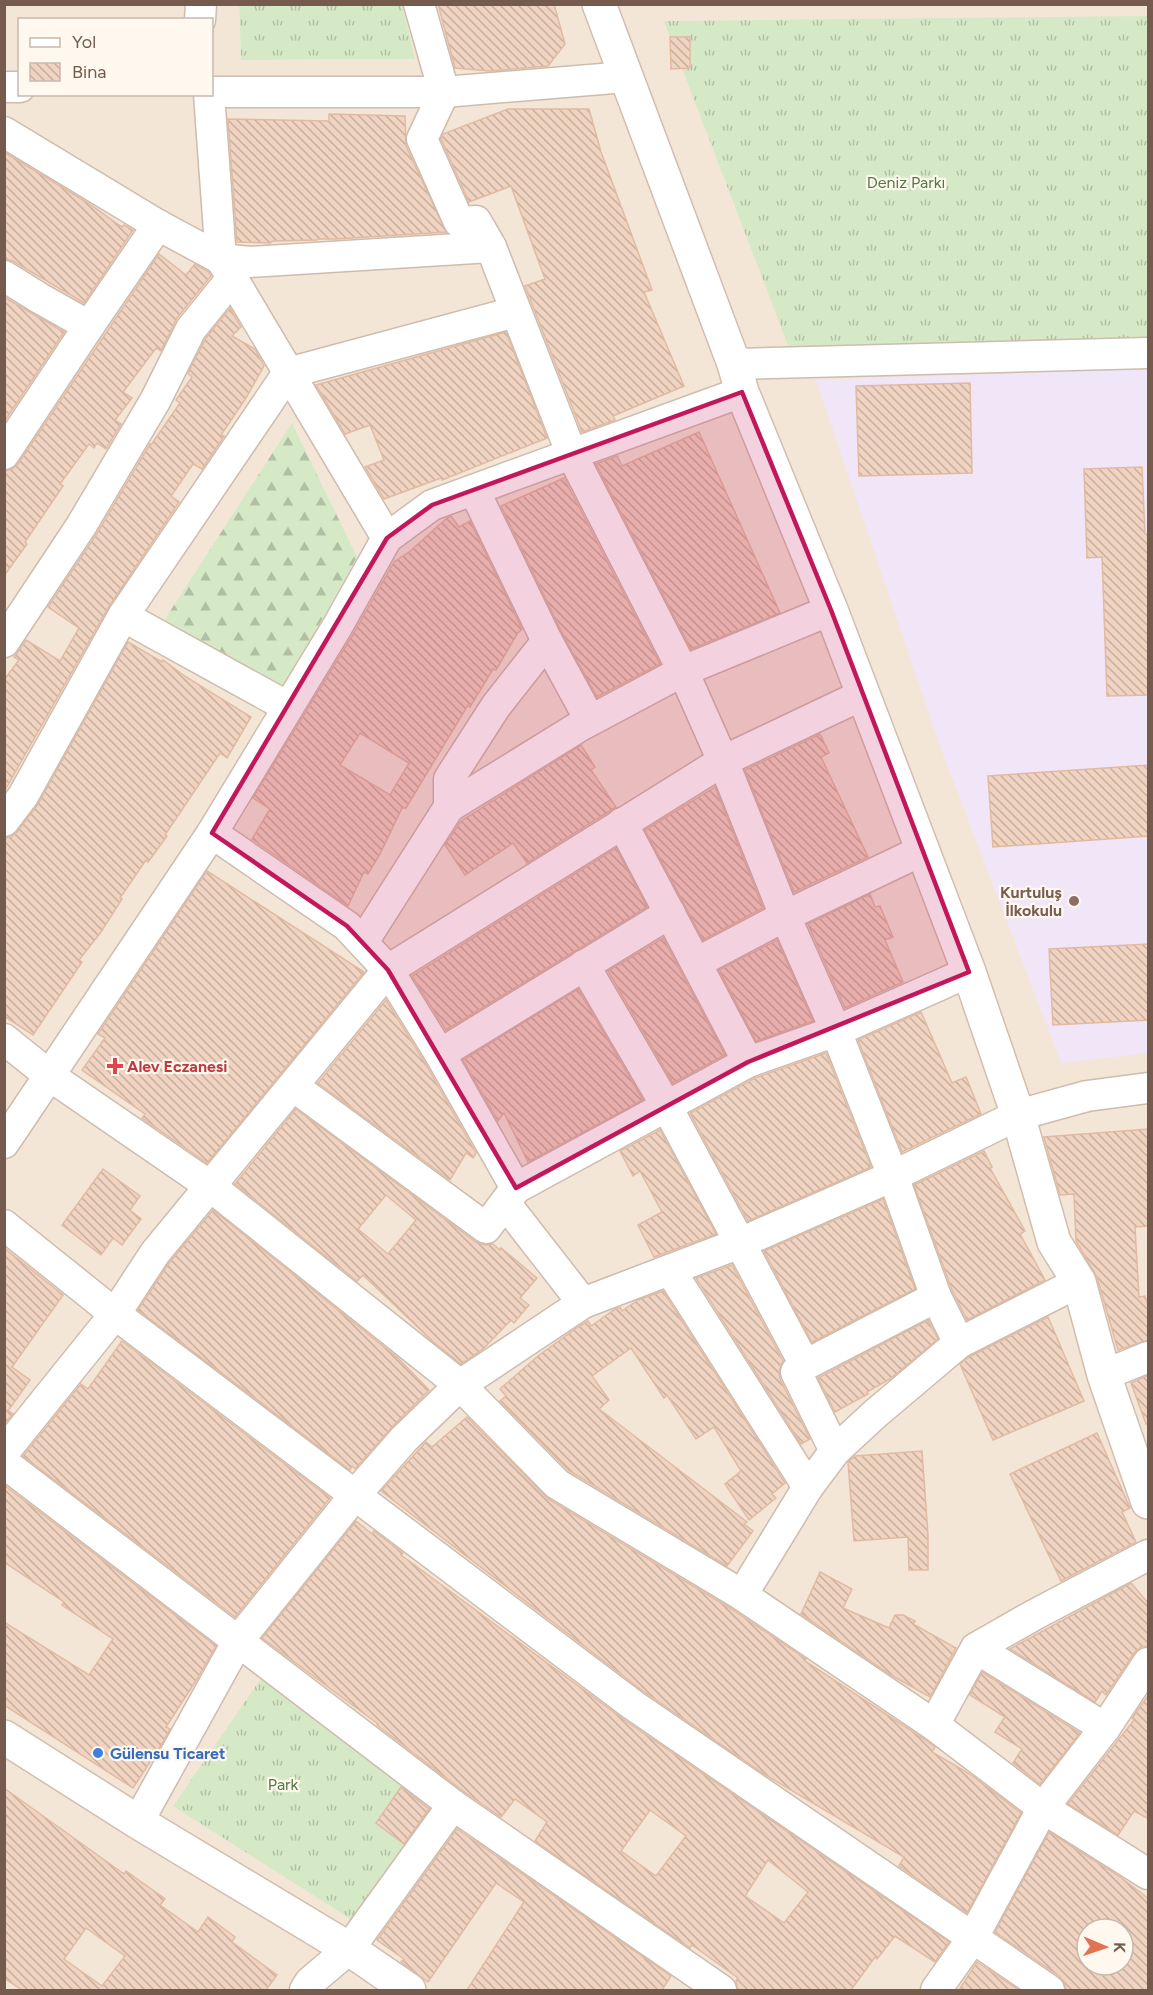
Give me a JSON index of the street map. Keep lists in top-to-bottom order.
{
  "parks": ["Deniz Parkı", "Park"],
  "places": {
    "other": ["Kurtuluş İlkokulu", "Gülensu Ticaret"],
    "health": ["Alev Eczanesi"]
  },
  "legend": ["Yol", "Bina"],
  "north": "right"
}
